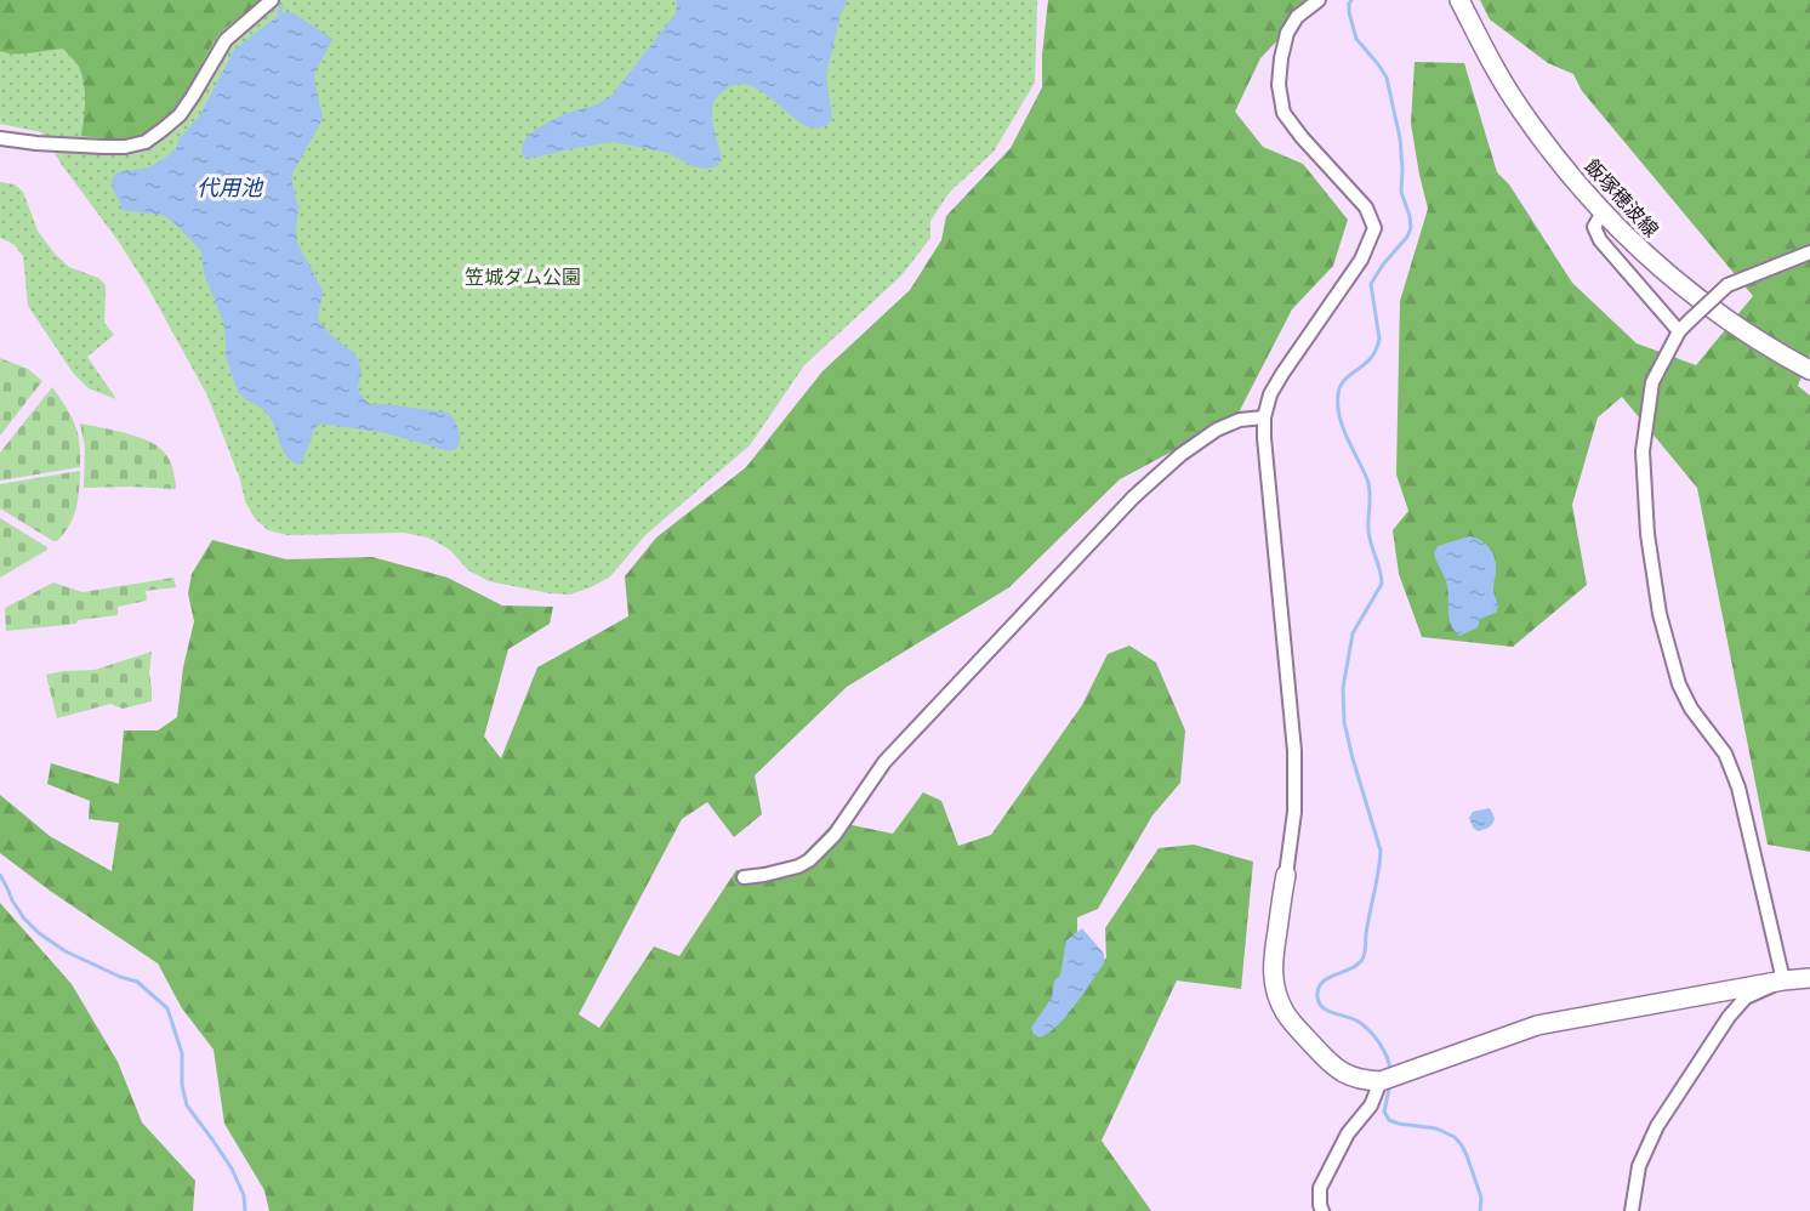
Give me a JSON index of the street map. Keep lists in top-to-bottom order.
{
  "streets": {
    "street": ["飯塚穂波線"]
  },
  "water": ["代用池"],
  "parks": ["笠城ダム公園"]
}
